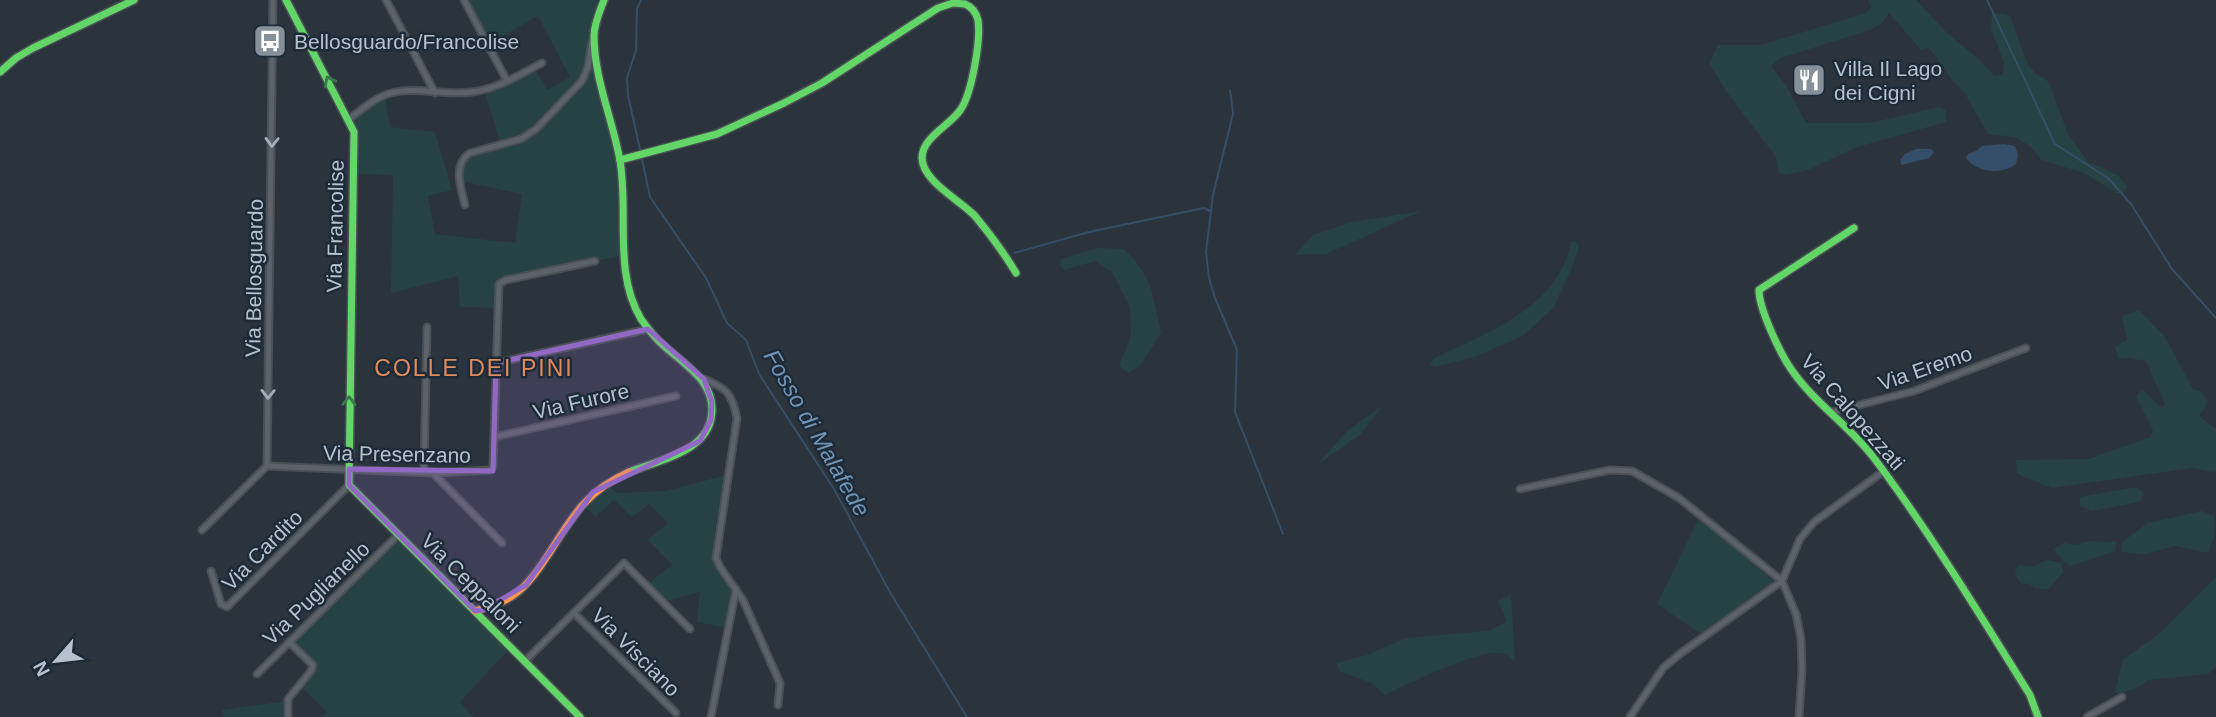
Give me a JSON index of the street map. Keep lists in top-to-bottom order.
{
  "streets": {
    "street": [
      "Via Francolise",
      "Via Bellosguardo",
      "Via Eremo",
      "Via Furore",
      "Via Calopezzati",
      "Via Presenzano",
      "Via Cardito",
      "Via Ceppaloni",
      "Via Puglianello",
      "Via Visciano"
    ]
  },
  "crossings": [
    ["Via Francolise", "Via Presenzano"],
    ["Via Bellosguardo", "Via Presenzano"],
    ["Via Eremo", "Via Calopezzati"],
    ["Via Furore", "Via Presenzano"],
    ["Via Cardito", "Via Ceppaloni"],
    ["Via Ceppaloni", "Via Puglianello"]
  ],
  "one_way": ["Via Francolise", "Via Bellosguardo"],
  "districts": ["COLLE DEI PINI"],
  "water": ["Fosso di Malafede"],
  "places": {
    "bus stop": ["Bellosguardo/Francolise"],
    "restaurant": ["Villa Il Lago dei Cigni"]
  },
  "north": "bottom left"
}
